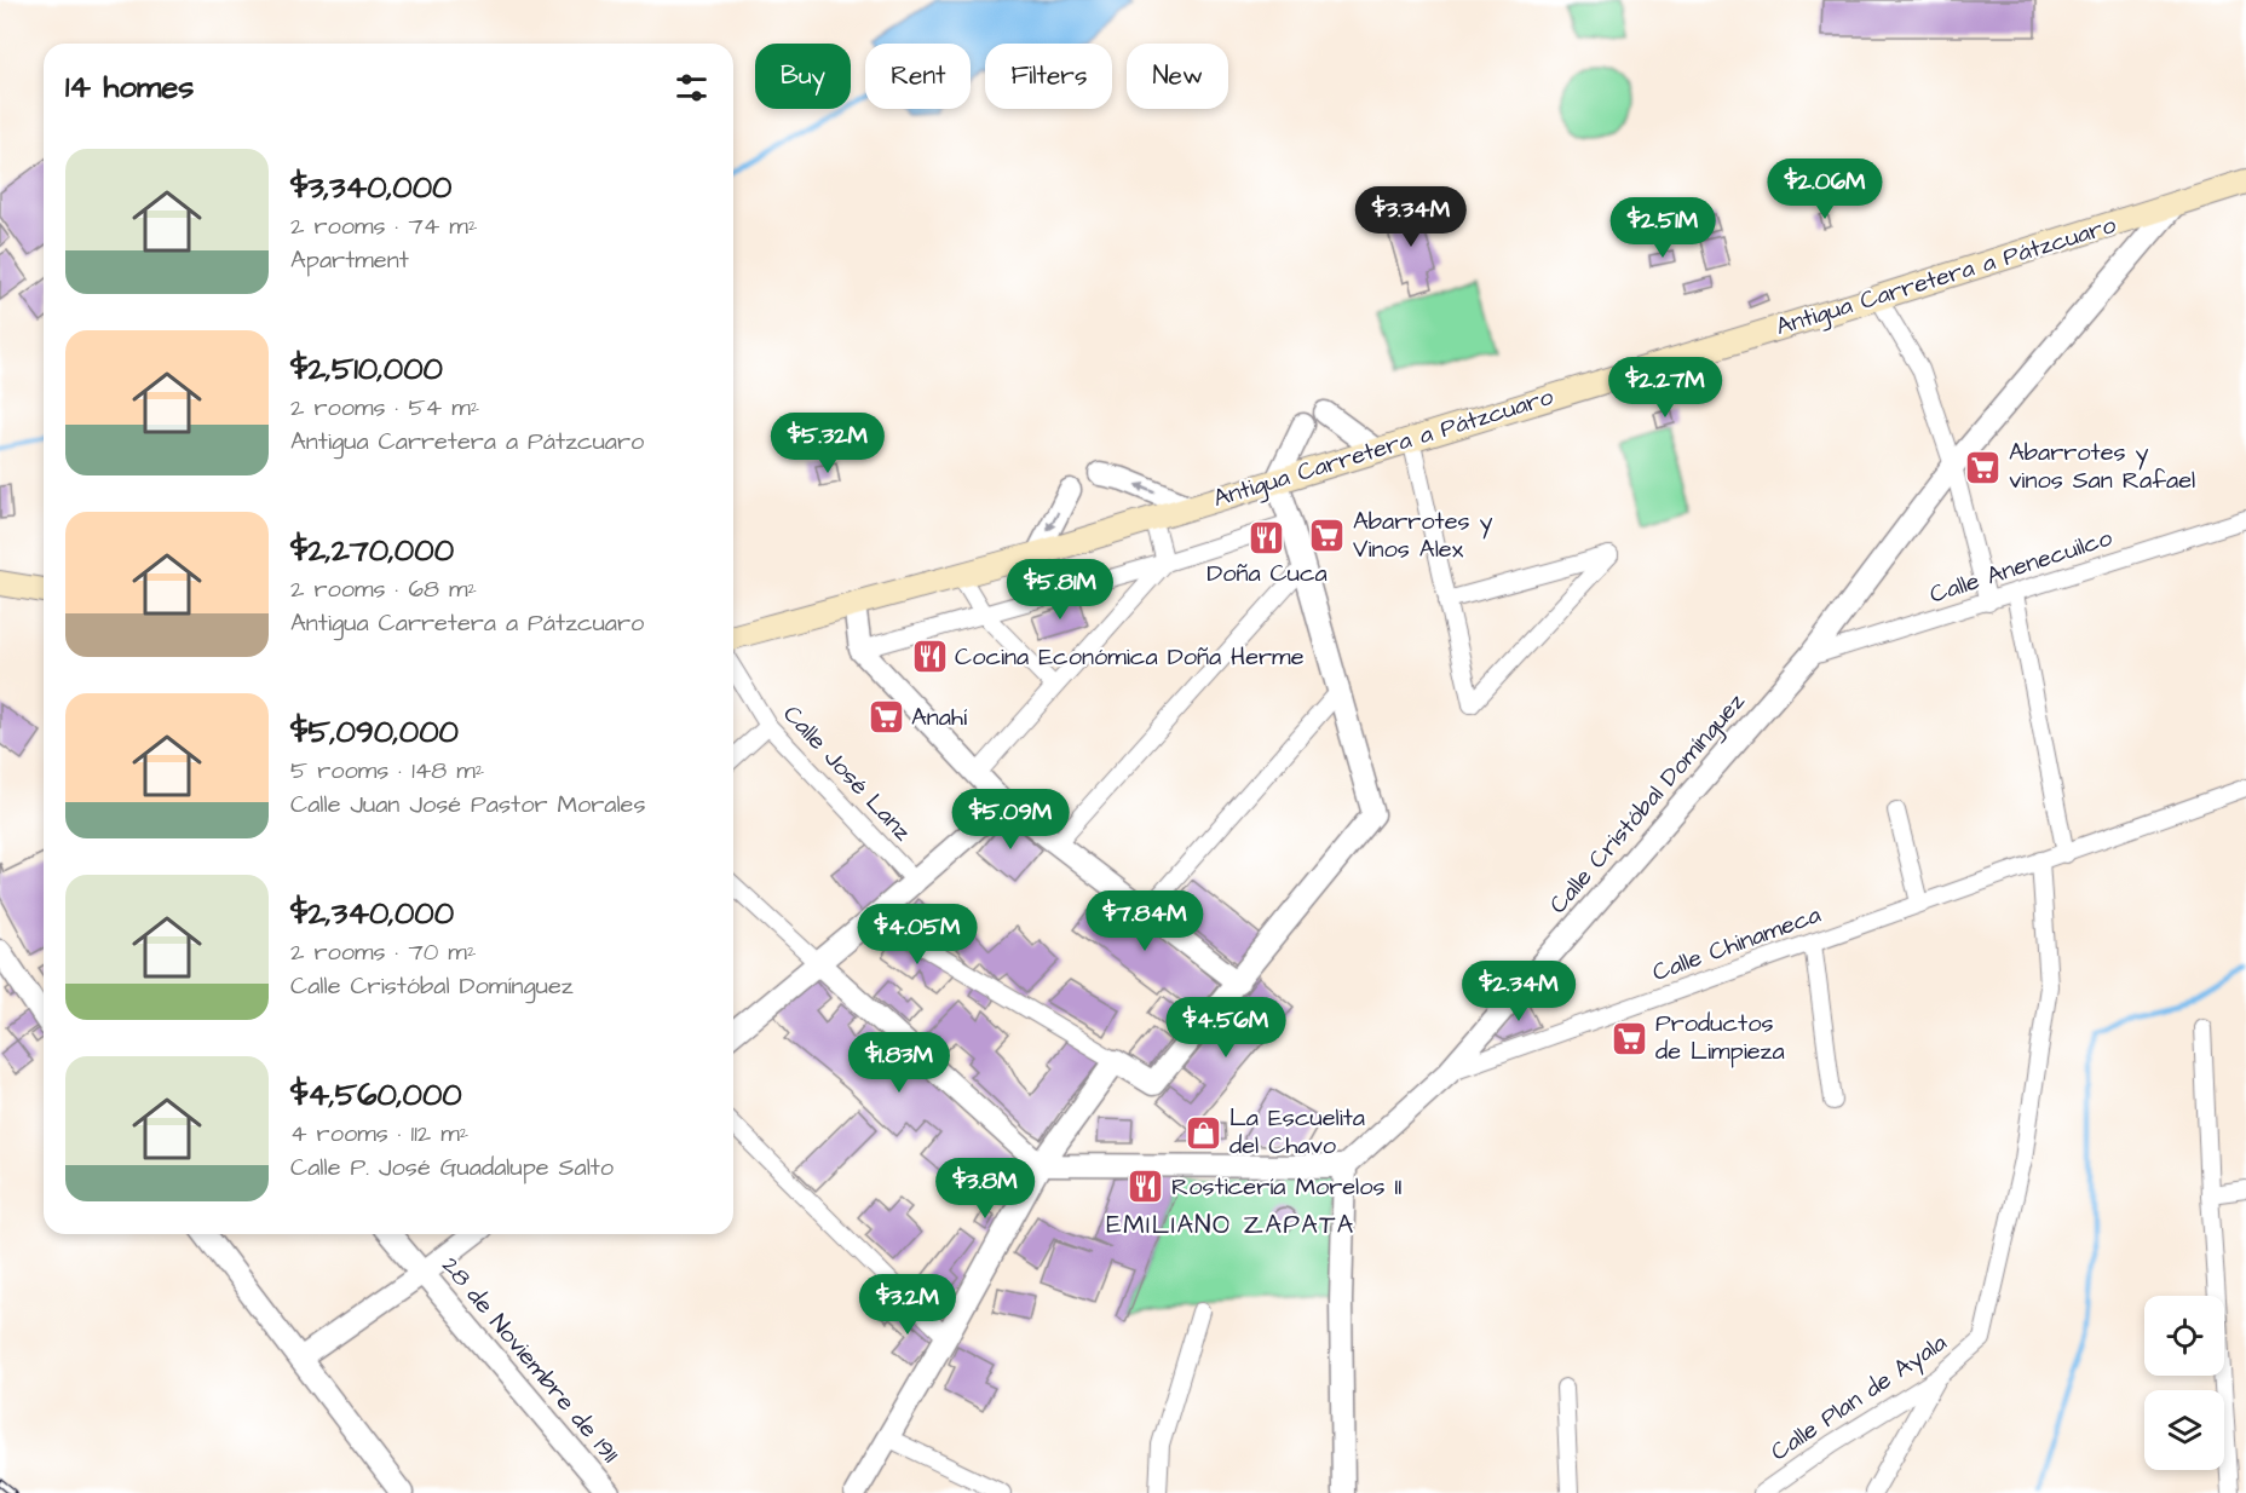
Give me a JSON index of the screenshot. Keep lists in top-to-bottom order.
{
  "streets": {
    "main road": ["Antigua Carretera a Pátzcuaro"],
    "street": [
      "Calle Anenecuilco",
      "Calle José Lanz",
      "Calle Cristóbal Domínguez",
      "Calle Chinameca",
      "28 de Noviembre de 1911",
      "Calle Plan de Ayala"
    ]
  },
  "crossings": [
    ["Antigua Carretera a Pátzcuaro", "Calle Cristóbal Domínguez"],
    ["Calle Anenecuilco", "Calle Cristóbal Domínguez"],
    ["Calle Cristóbal Domínguez", "Calle Chinameca"],
    ["Calle Chinameca", "Calle Plan de Ayala"]
  ],
  "districts": ["EMILIANO ZAPATA"],
  "places": {
    "supermarket": [
      "Abarrotes y vinos San Rafael",
      "Abarrotes y Vinos Alex",
      "Anahí",
      "Productos de Limpieza"
    ],
    "restaurant": ["Doña Cuca", "Cocina Económica Doña Herme", "Rosticería Morelos II"],
    "shop": ["La Escuelita del Chavo"]
  },
  "page": {
    "chip": [
      "Buy",
      "Rent",
      "Filters",
      "New"
    ],
    "heading": "14 homes",
    "list": [
      {
        "name": "$3,340,000",
        "note": "2 rooms · 74 m² · Apartment"
      },
      {
        "name": "$2,510,000",
        "note": "2 rooms · 54 m² · Antigua Carretera a Pátzcuaro"
      },
      {
        "name": "$2,270,000",
        "note": "2 rooms · 68 m² · Antigua Carretera a Pátzcuaro"
      },
      {
        "name": "$5,090,000",
        "note": "5 rooms · 148 m² · Calle Juan José Pastor Morales"
      },
      {
        "name": "$2,340,000",
        "note": "2 rooms · 70 m² · Calle Cristóbal Domínguez"
      },
      {
        "name": "$4,560,000",
        "note": "4 rooms · 112 m² · Calle P. José Guadalupe Salto"
      }
    ],
    "price": [
      "$2.06M",
      "$3.34M",
      "$2.51M",
      "$2.27M",
      "$5.32M",
      "$5.81M",
      "$5.09M",
      "$7.84M",
      "$4.05M",
      "$2.34M",
      "$4.56M",
      "$1.83M",
      "$3.8M",
      "$3.2M"
    ]
  }
}
